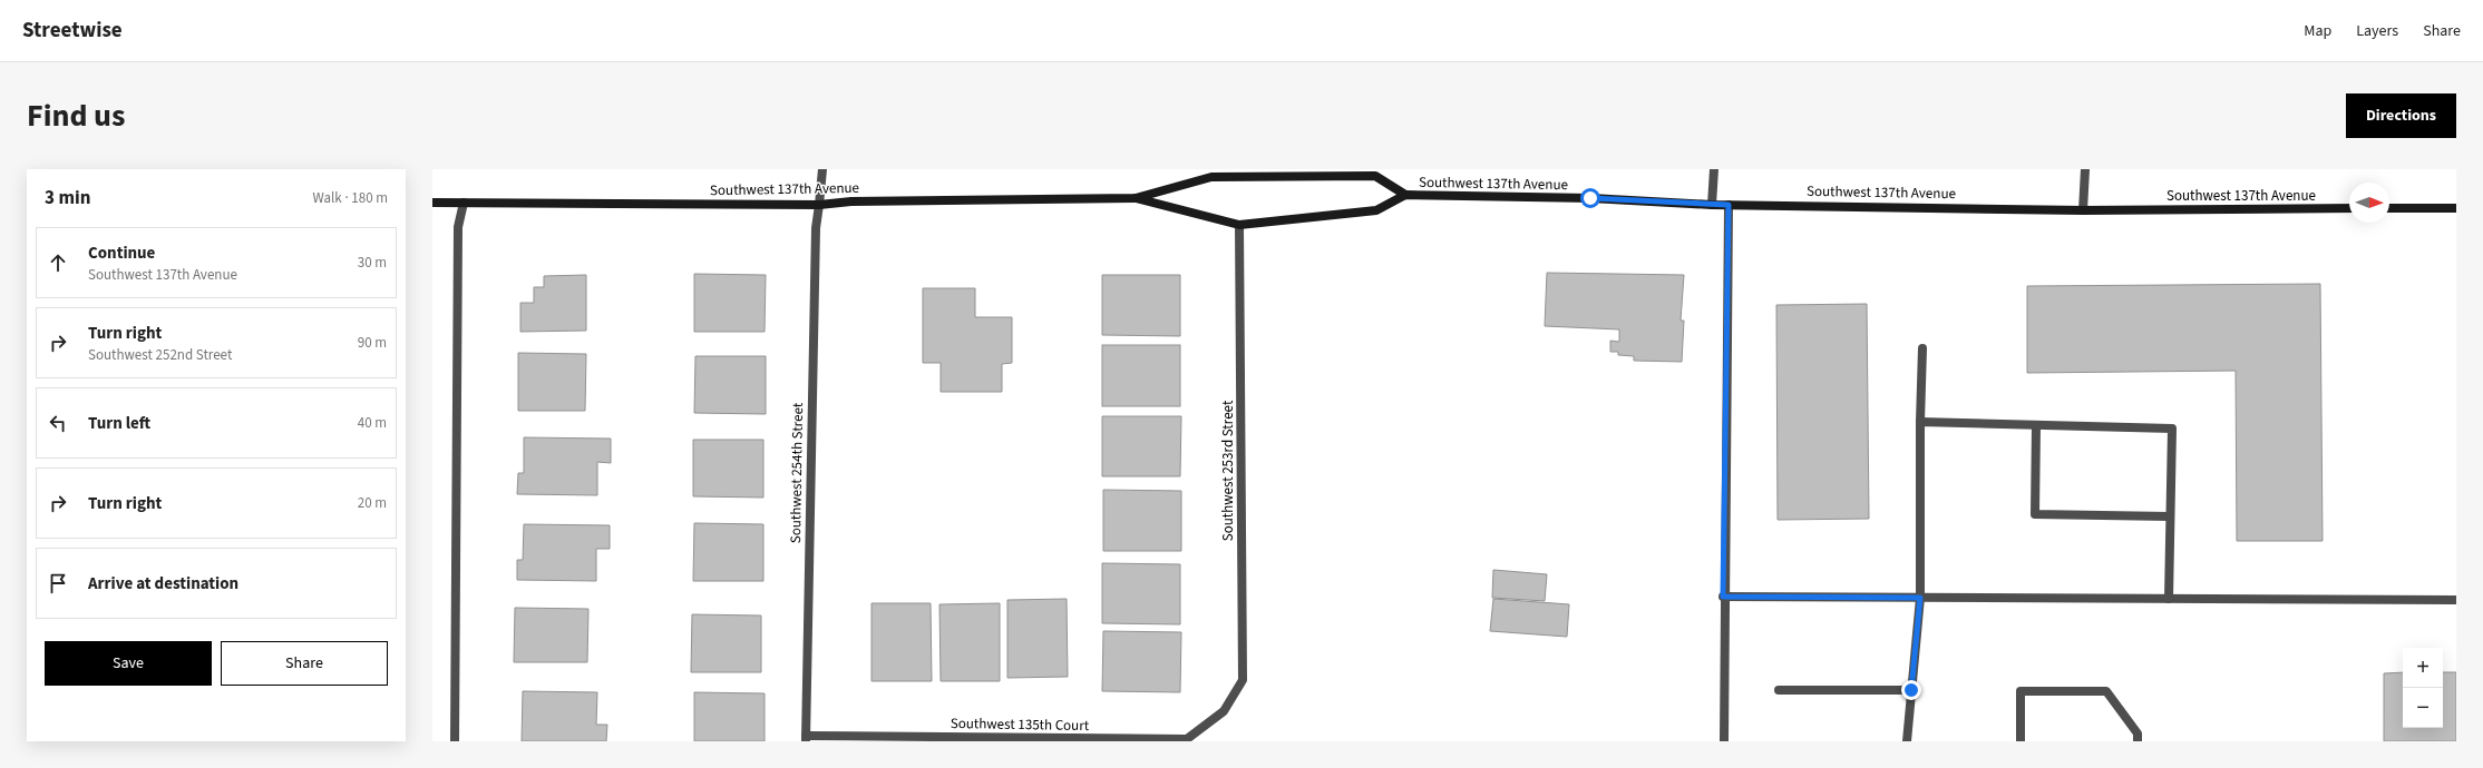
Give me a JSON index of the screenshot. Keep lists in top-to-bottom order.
{
  "streets": {
    "main road": ["Southwest 137th Avenue"],
    "street": ["Southwest 253rd Street", "Southwest 254th Street", "Southwest 135th Court"]
  },
  "crossings": [
    ["Southwest 137th Avenue", "Southwest 253rd Street"],
    ["Southwest 137th Avenue", "Southwest 254th Street"],
    ["Southwest 253rd Street", "Southwest 135th Court"],
    ["Southwest 254th Street", "Southwest 135th Court"]
  ],
  "north": "right",
  "page": {
    "header": "Streetwise",
    "nav": ["Map", "Layers", "Share"],
    "title": "Find us",
    "buttons": [
      "Directions",
      ["Save", "Share"]
    ],
    "heading": ["3 min", "Walk · 180 m"],
    "list": [
      ["Continue", "Southwest 137th Avenue", "30 m"],
      ["Turn right", "Southwest 252nd Street", "90 m"],
      ["Turn left", "40 m"],
      ["Turn right", "20 m"],
      "Arrive at destination"
    ],
    "map_buttons": ["+", "−"]
  }
}
